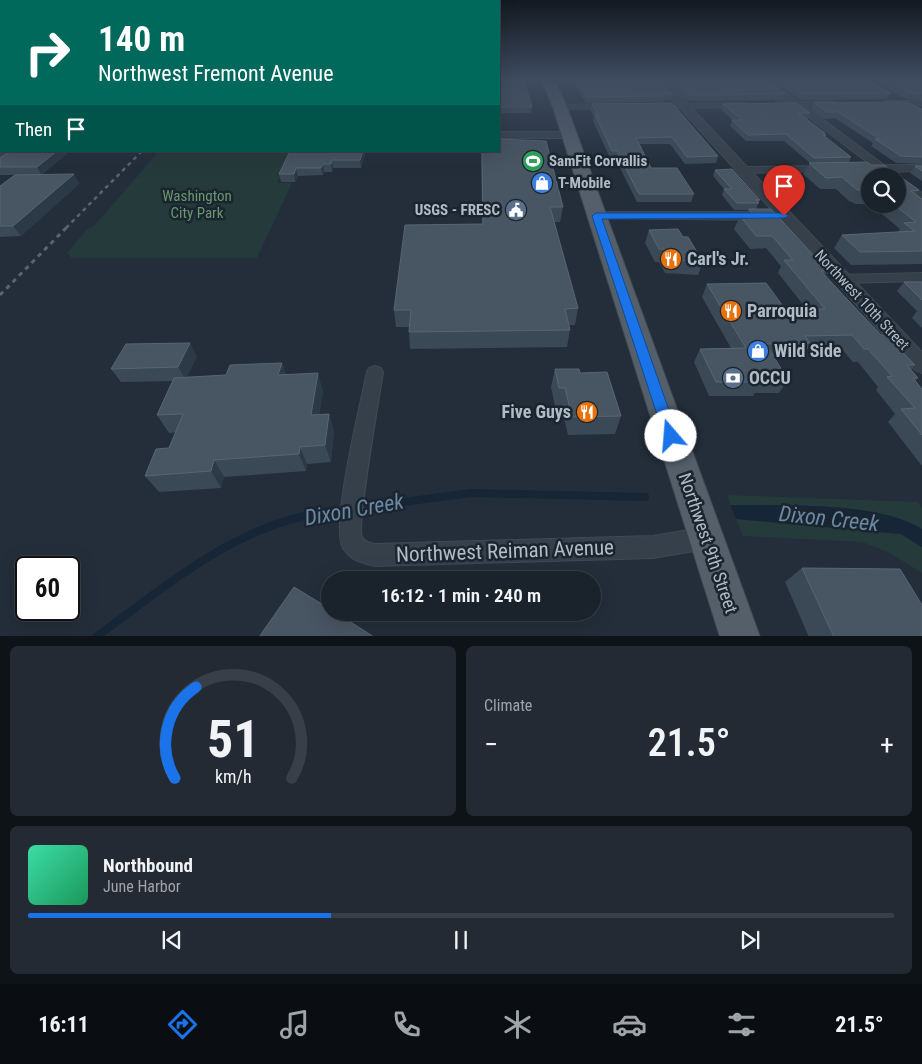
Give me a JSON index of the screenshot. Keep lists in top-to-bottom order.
{
  "streets": {
    "main road": ["Northwest 9th Street"],
    "street": ["Northwest 10th Street", "Northwest Reiman Avenue"]
  },
  "crossings": [
    ["Northwest 9th Street", "Northwest Reiman Avenue"]
  ],
  "water": ["Dixon Creek"],
  "parks": ["Washington City Park"],
  "places": {
    "sports": ["SamFit Corvallis"],
    "shop": ["T-Mobile", "Wild Side"],
    "public building": ["USGS - FRESC"],
    "restaurant": ["Carl's Jr.", "Parroquia", "Five Guys"],
    "bank": ["OCCU"]
  },
  "page": {
    "turn": ["140 m", "Northwest Fremont Avenue"],
    "then": "Then",
    "limit": "60",
    "trip": "16:12 · 1 min · 240 m",
    "tile": "Climate",
    "heat": ["−", "21.5°", "+"],
    "song": ["Northbound", "June Harbor"],
    "tabs": ["16:11", "21.5°"],
    "gauge": ["51", "km/h"]
  }
}
